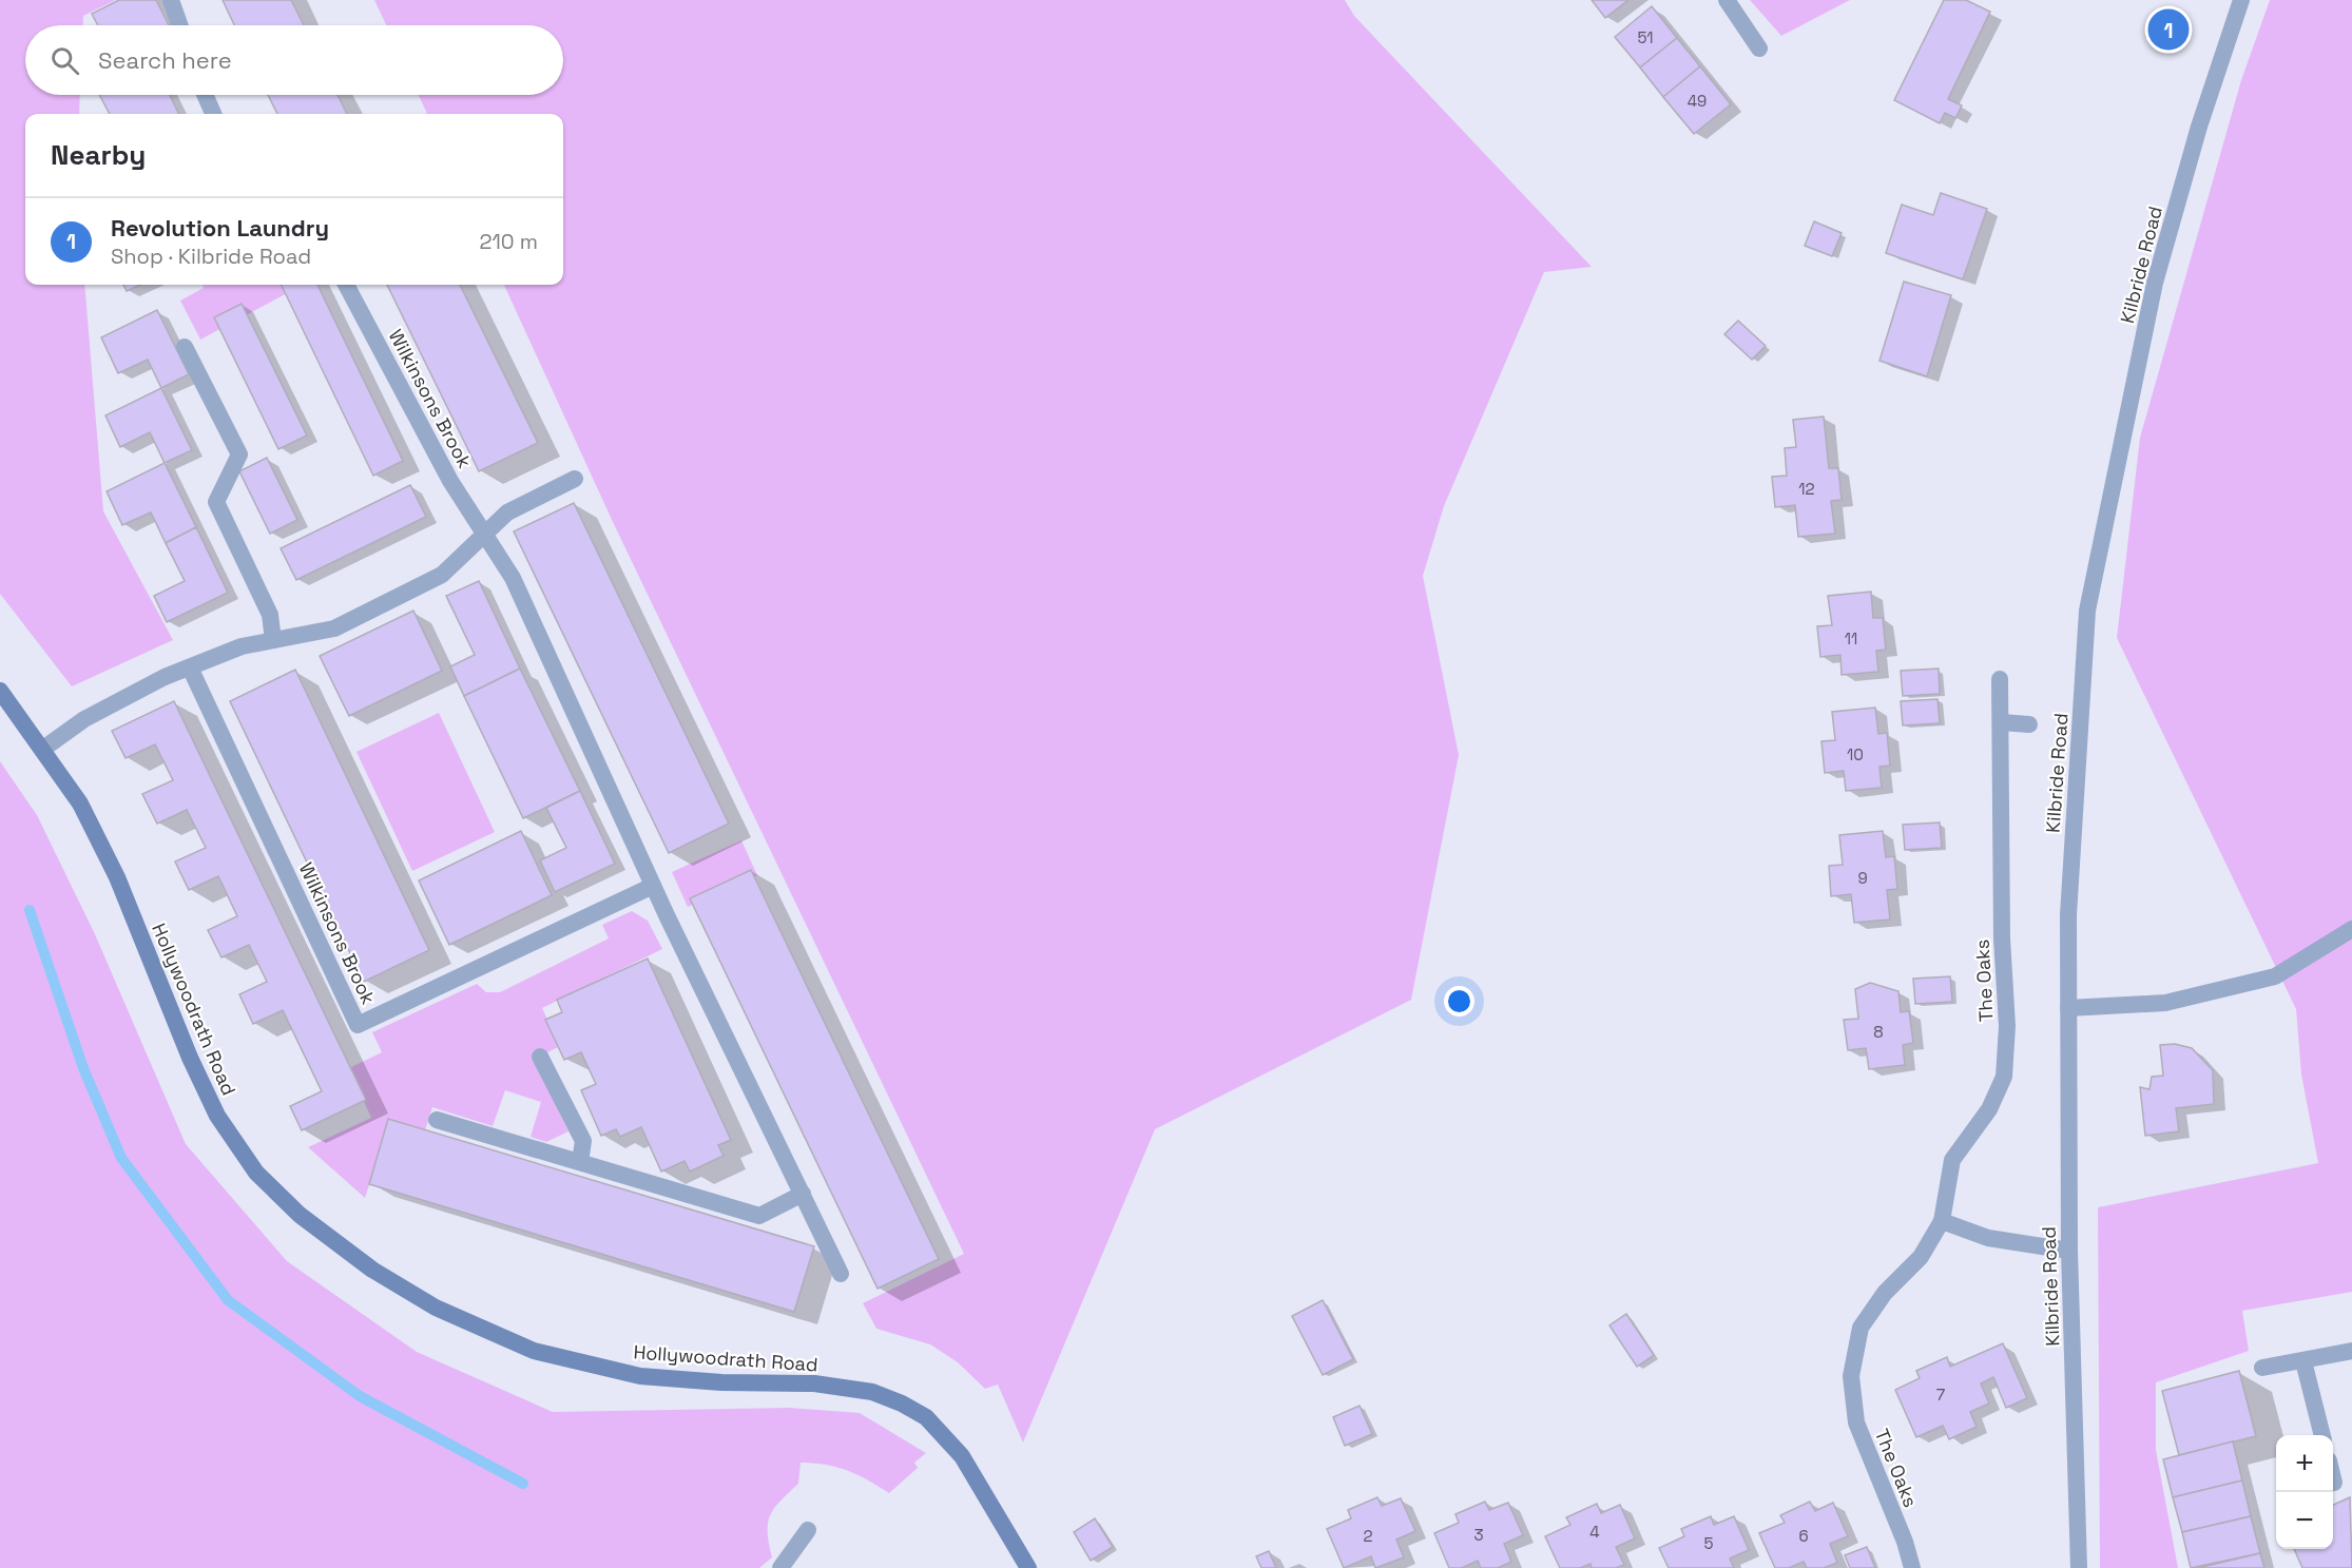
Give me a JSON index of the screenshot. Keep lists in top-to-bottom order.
{
  "streets": {
    "main road": ["Hollywoodrath Road"],
    "street": ["Kilbride Road", "Wilkinsons Brook", "The Oaks"]
  },
  "house_numbers": [
    "51",
    "49",
    "12",
    "11",
    "10",
    "9",
    "8",
    "7",
    "4",
    "3",
    "2",
    "6",
    "5"
  ],
  "page": {
    "pins": "1",
    "search": "Search here",
    "heading": "Nearby",
    "list": [
      {
        "mark": "1",
        "name": "Revolution Laundry",
        "note": "Shop · Kilbride Road",
        "value": "210 m"
      }
    ],
    "map_buttons": ["+", "−"]
  }
}
